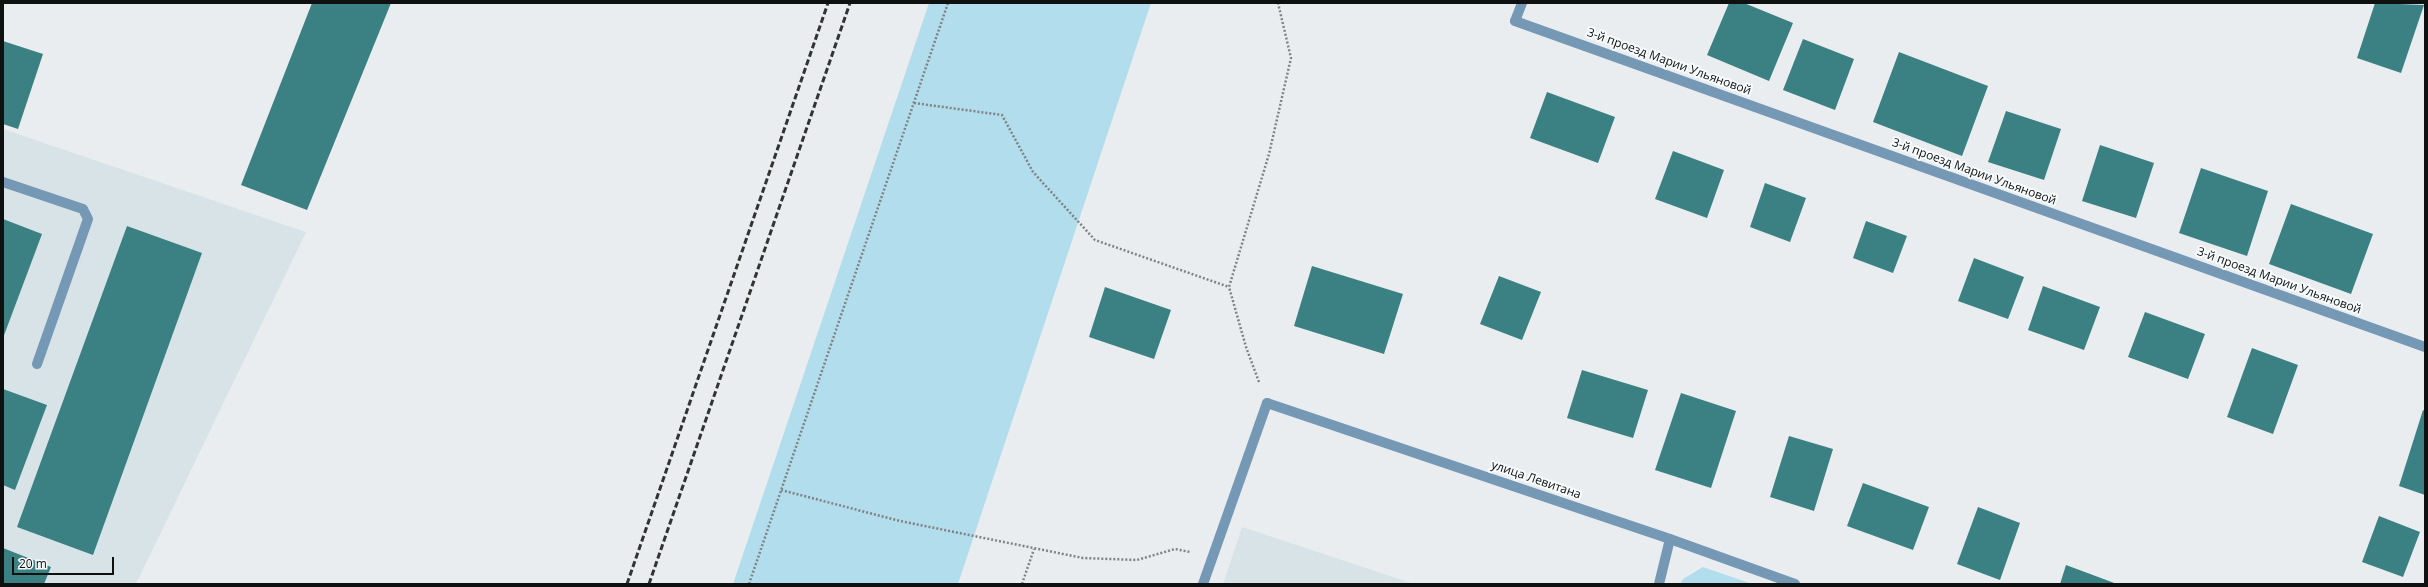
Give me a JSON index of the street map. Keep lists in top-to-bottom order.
{
  "streets": {
    "street": ["3-й проезд Марии Ульяновой", "улица Левитана"]
  },
  "scale_bar": "20 m"
}
